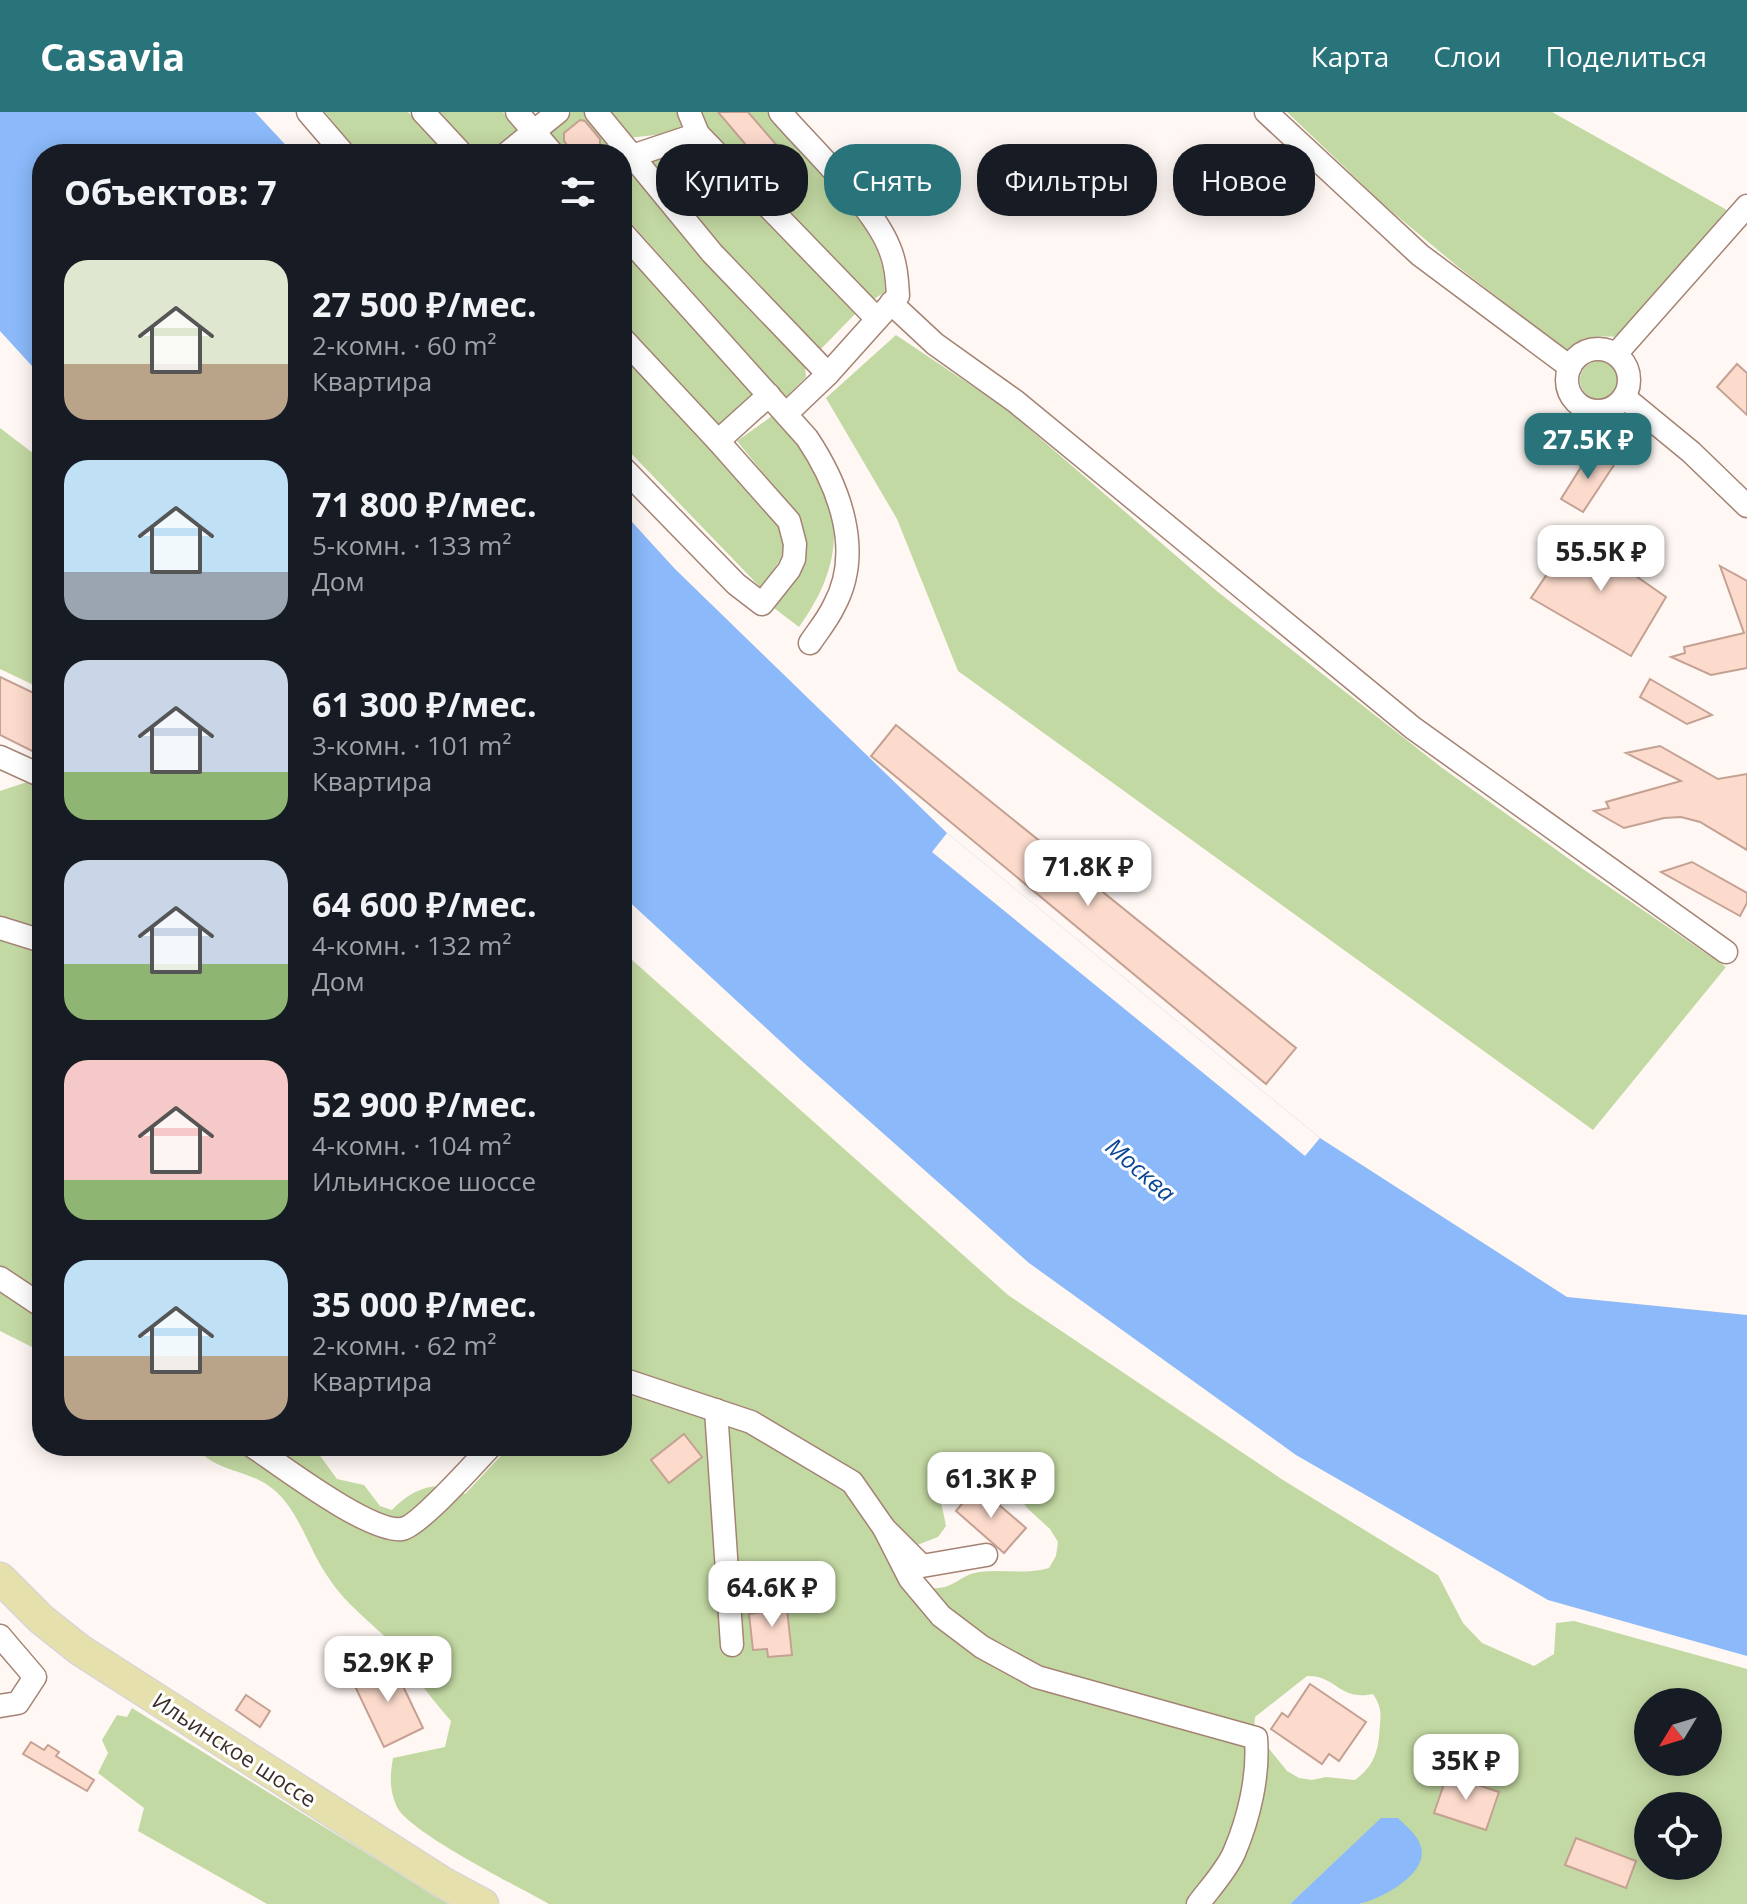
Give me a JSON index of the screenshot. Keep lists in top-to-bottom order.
{
  "streets": {
    "main road": ["Ильинское шоссе"]
  },
  "water": ["Москва"],
  "north": "bottom left",
  "page": {
    "header": "Casavia",
    "nav": ["Карта", "Слои", "Поделиться"],
    "chip": [
      "Купить",
      "Снять",
      "Фильтры",
      "Новое"
    ],
    "heading": "Объектов: 7",
    "list": [
      {
        "name": "27 500 ₽/мес.",
        "note": "2-комн. · 60 m² · Квартира"
      },
      {
        "name": "71 800 ₽/мес.",
        "note": "5-комн. · 133 m² · Дом"
      },
      {
        "name": "61 300 ₽/мес.",
        "note": "3-комн. · 101 m² · Квартира"
      },
      {
        "name": "64 600 ₽/мес.",
        "note": "4-комн. · 132 m² · Дом"
      },
      {
        "name": "52 900 ₽/мес.",
        "note": "4-комн. · 104 m² · Ильинское шоссе"
      },
      {
        "name": "35 000 ₽/мес.",
        "note": "2-комн. · 62 m² · Квартира"
      }
    ],
    "price": [
      "27.5K ₽",
      "55.5K ₽",
      "71.8K ₽",
      "61.3K ₽",
      "64.6K ₽",
      "52.9K ₽",
      "35K ₽"
    ]
  }
}
